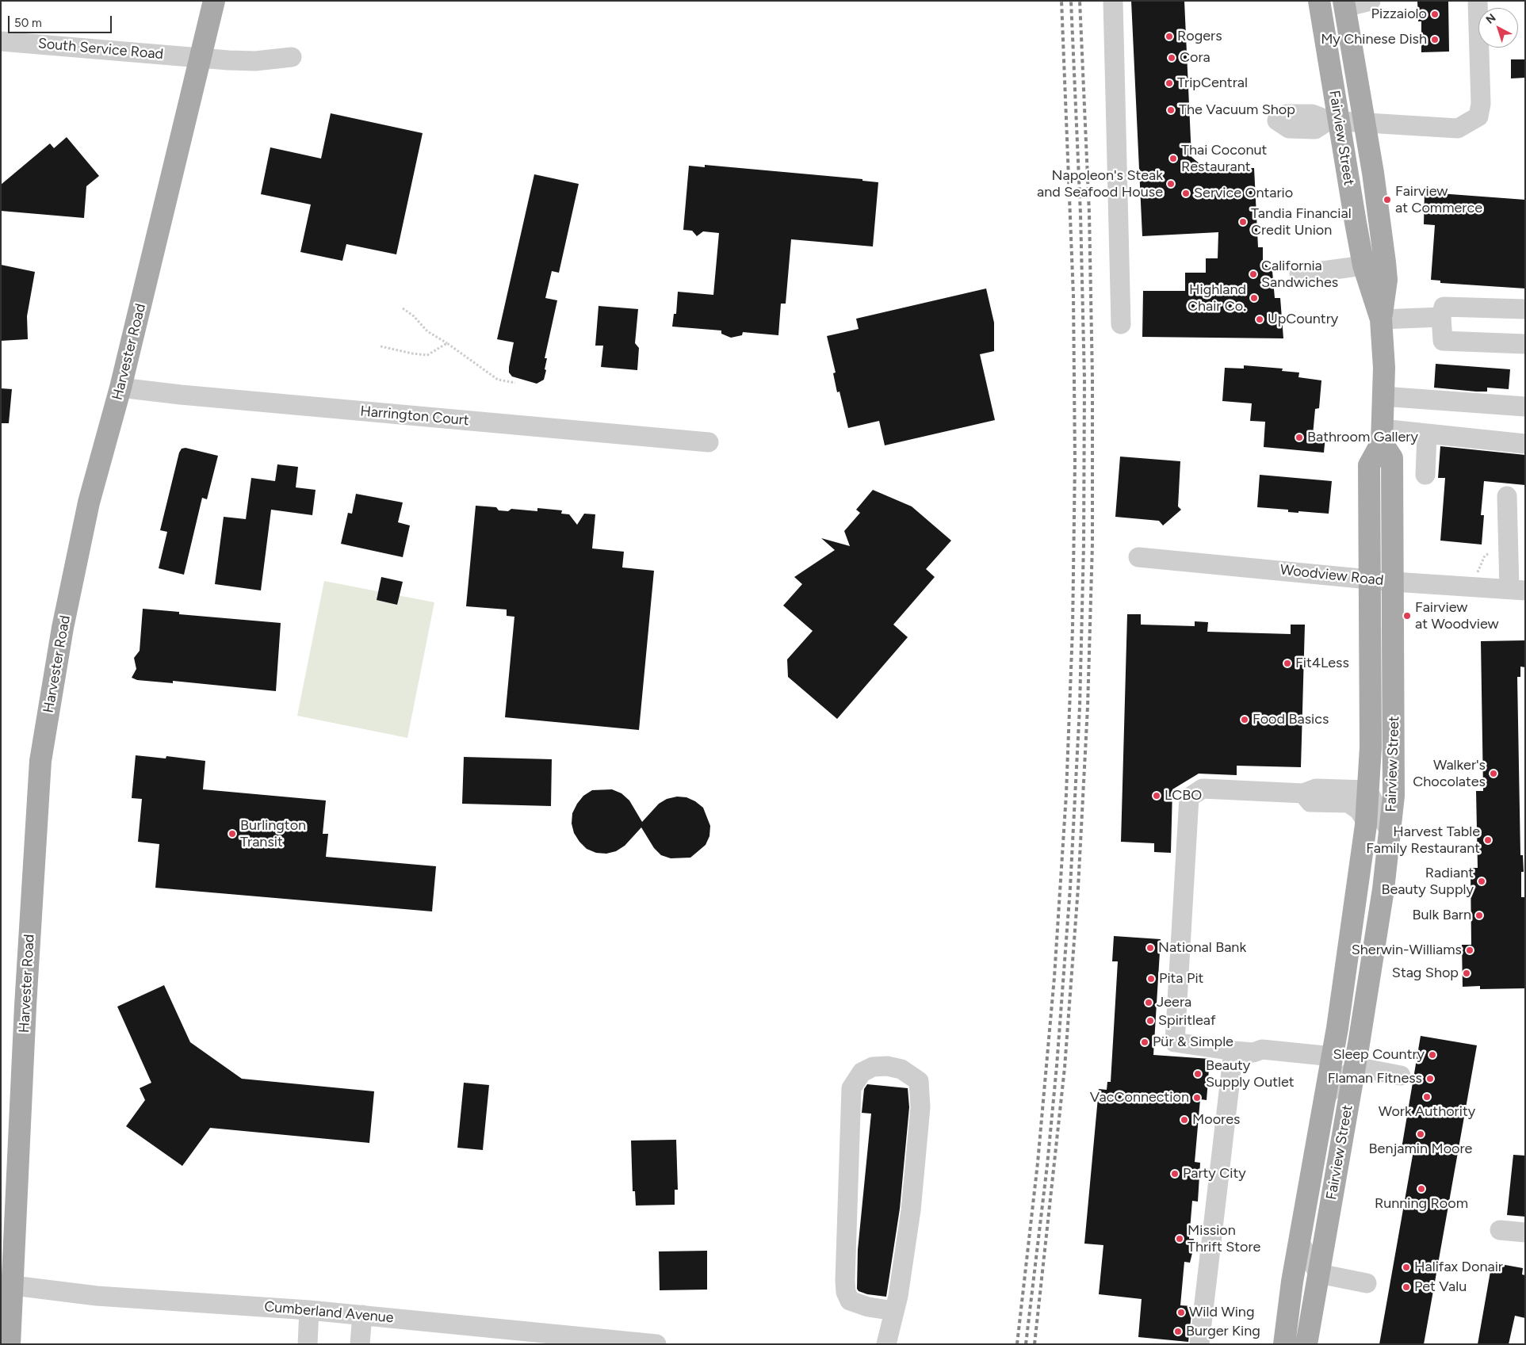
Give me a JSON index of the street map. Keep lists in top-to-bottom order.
{
  "streets": {
    "main road": ["Fairview Street", "Harvester Road"],
    "street": [
      "South Service Road",
      "Harrington Court",
      "Woodview Road",
      "Cumberland Avenue"
    ]
  },
  "crossings": [
    ["South Service Road", "Harvester Road"],
    ["Fairview Street", "Woodview Road"],
    ["Harvester Road", "Harrington Court"],
    ["Harvester Road", "Cumberland Avenue"]
  ],
  "places": [
    "Pizzaiolo",
    "Rogers",
    "My Chinese Dish",
    "Cora",
    "TripCentral",
    "The Vacuum Shop",
    "Thai Coconut Restaurant",
    "Napoleon's Steak and Seafood House",
    "Service Ontario",
    "Fairview at Commerce",
    "Tandia Financial Credit Union",
    "California Sandwiches",
    "Highland Chair Co.",
    "UpCountry",
    "Bathroom Gallery",
    "Fairview at Woodview",
    "Fit4Less",
    "Food Basics",
    "Walker's Chocolates",
    "LCBO",
    "Burlington Transit",
    "Harvest Table Family Restaurant",
    "Radiant Beauty Supply",
    "Bulk Barn",
    "National Bank",
    "Sherwin-Williams",
    "Stag Shop",
    "Pita Pit",
    "Jeera",
    "Spiritleaf",
    "Pür & Simple",
    "Sleep Country",
    "Beauty Supply Outlet",
    "Flaman Fitness",
    "Work Authority",
    "VacConnection",
    "Moores",
    "Benjamin Moore",
    "Party City",
    "Running Room",
    "Mission Thrift Store",
    "Halifax Donair",
    "Pet Valu",
    "Wild Wing",
    "Burger King"
  ],
  "scale_bar": "50 m",
  "north": "top left"
}
